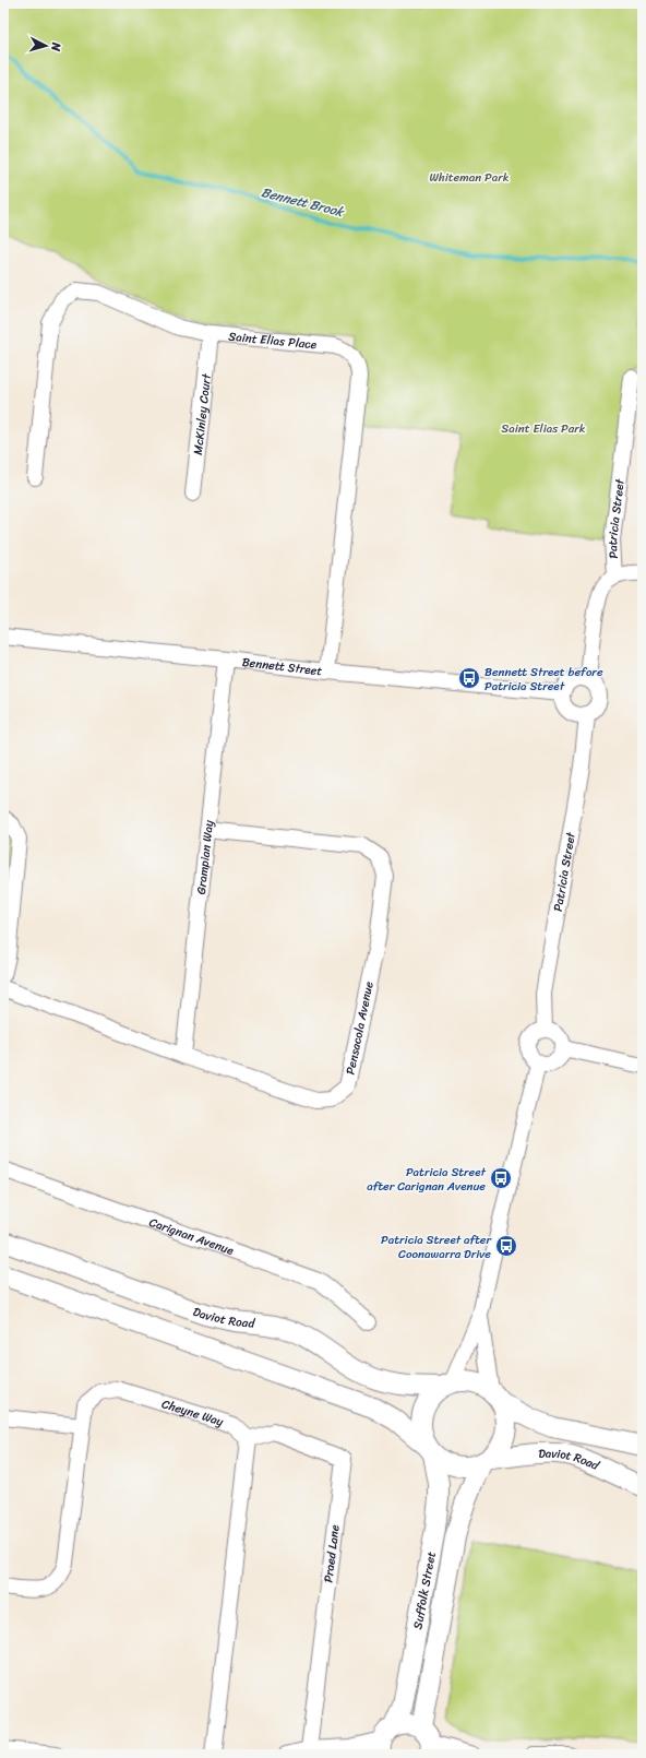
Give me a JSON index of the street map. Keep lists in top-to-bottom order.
{
  "streets": {
    "street": [
      "Saint Elias Place",
      "McKinley Court",
      "Patricia Street",
      "Bennett Street",
      "Grampian Way",
      "Pensacola Avenue",
      "Carignan Avenue",
      "Daviot Road",
      "Cheyne Way",
      "Praed Lane",
      "Suffolk Street"
    ]
  },
  "crossings": [
    ["Saint Elias Place", "McKinley Court"],
    ["Saint Elias Place", "Bennett Street"],
    ["Patricia Street", "Bennett Street"],
    ["Bennett Street", "Grampian Way"],
    ["Grampian Way", "Pensacola Avenue"],
    ["Daviot Road", "Suffolk Street"],
    ["Cheyne Way", "Praed Lane"]
  ],
  "water": ["Bennett Brook"],
  "parks": ["Whiteman Park", "Saint Elias Park"],
  "places": {
    "bus stop": ["Bennett Street before Patricia Street", "Patricia Street after Carignan Avenue", "Patricia Street after Coonawarra Drive"]
  },
  "north": "right"
}
